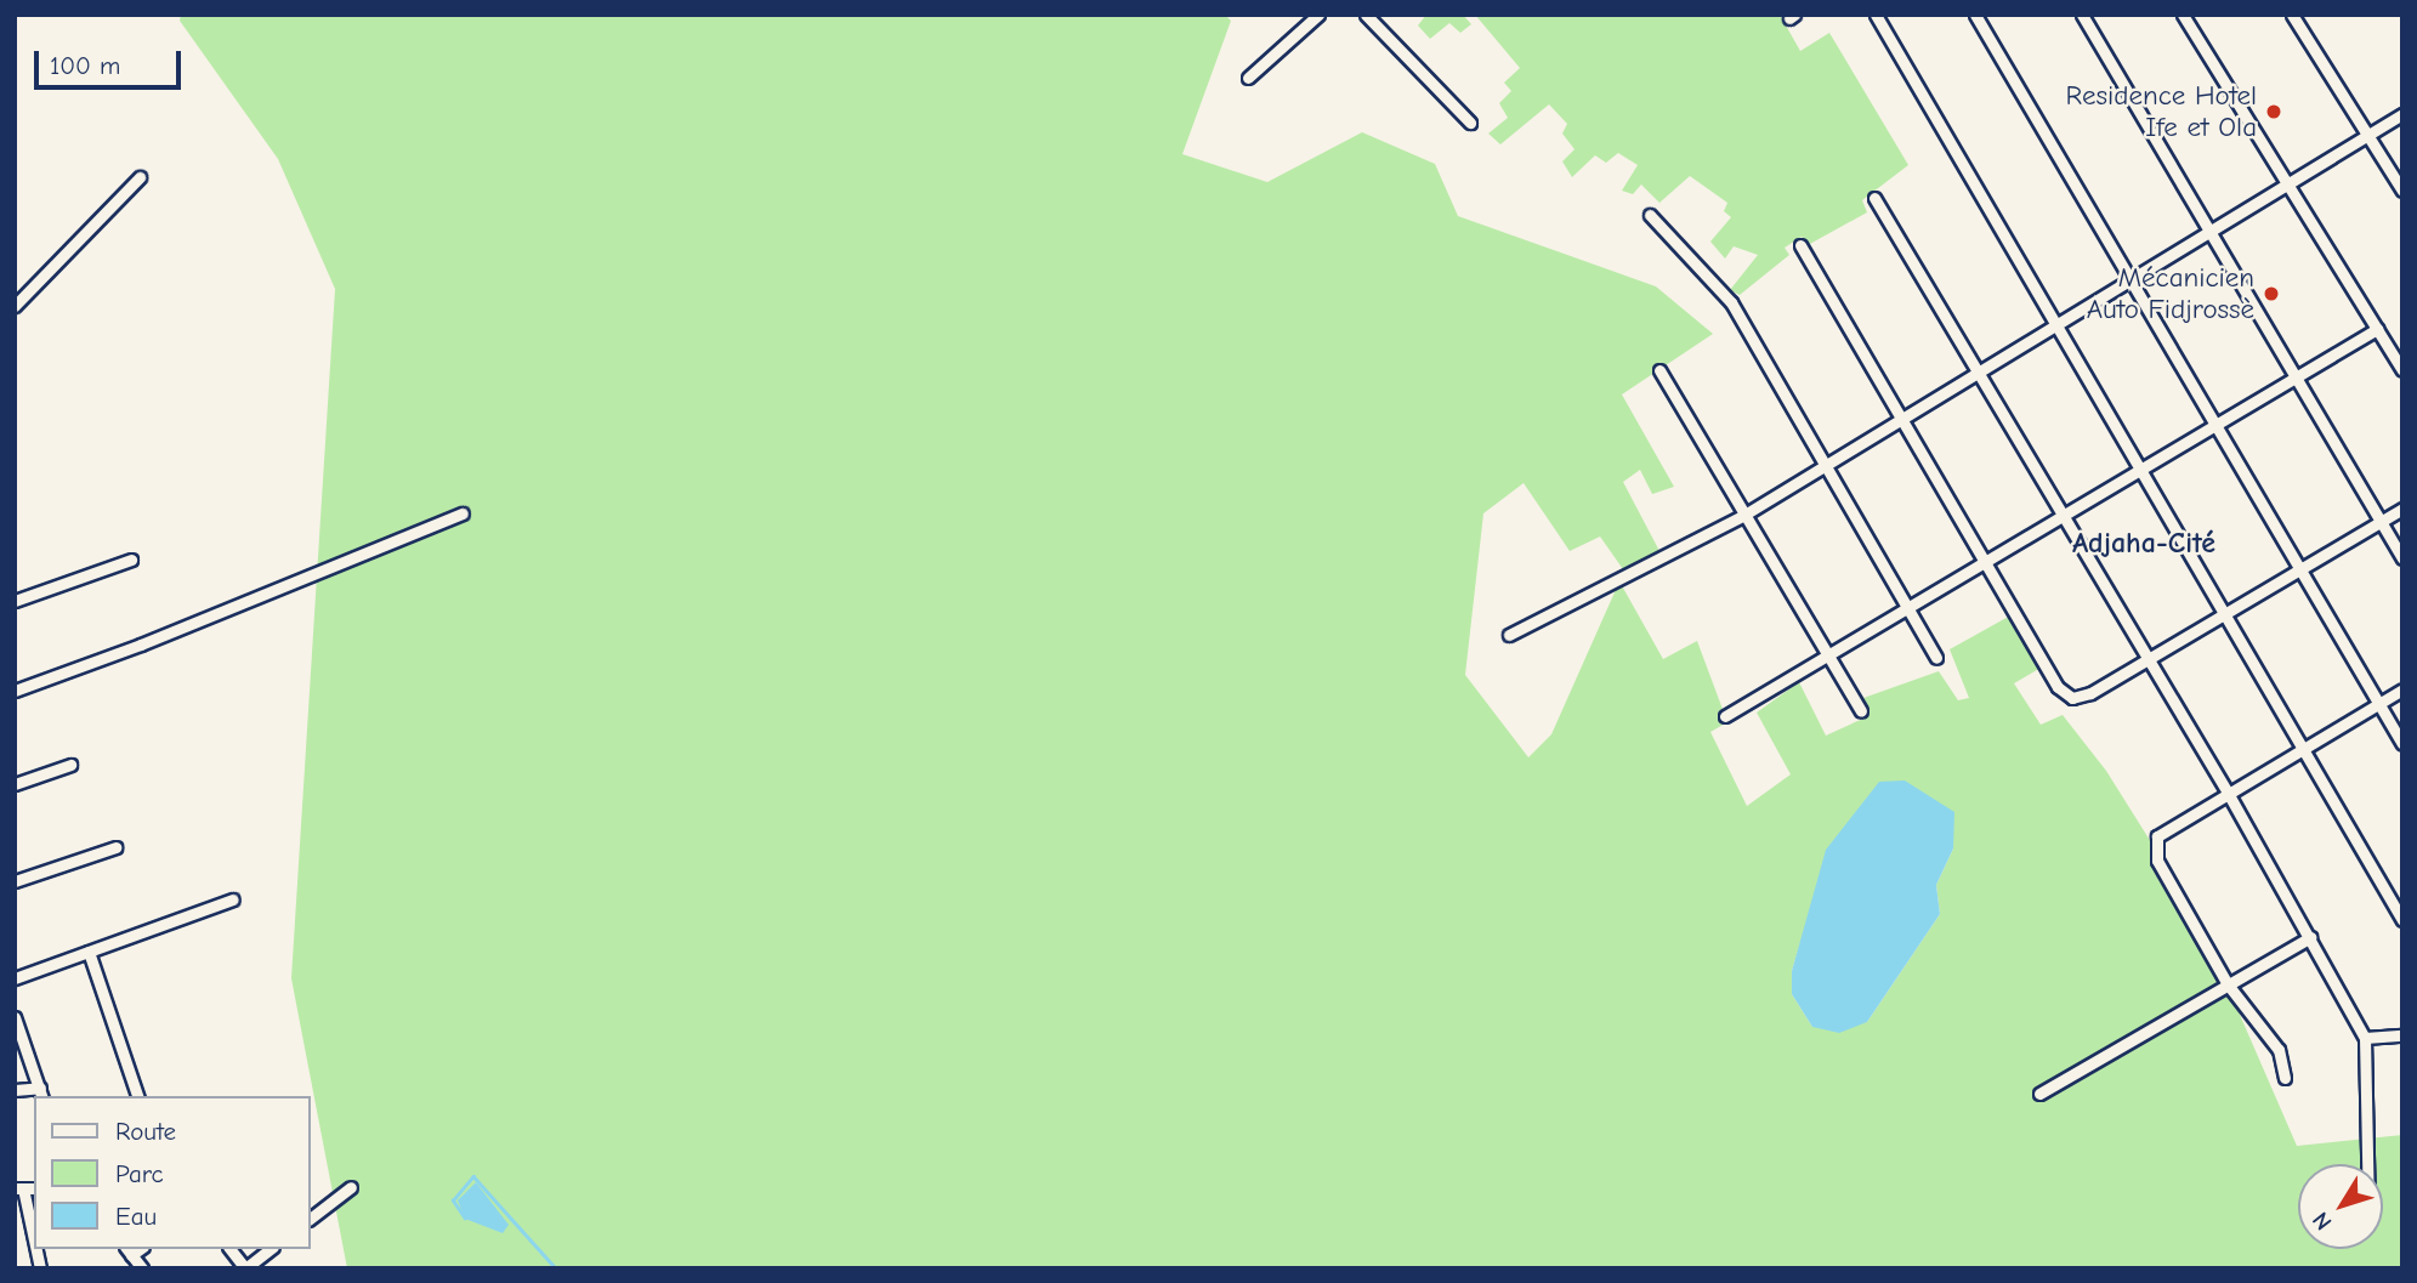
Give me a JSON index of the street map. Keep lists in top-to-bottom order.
{
  "districts": ["Adjaha-Cité"],
  "places": ["Residence Hotel Ife et Ola", "Mécanicien Auto Fidjrossè"],
  "legend": ["Route", "Parc", "Eau"],
  "scale_bar": "100 m",
  "north": "bottom left"
}
